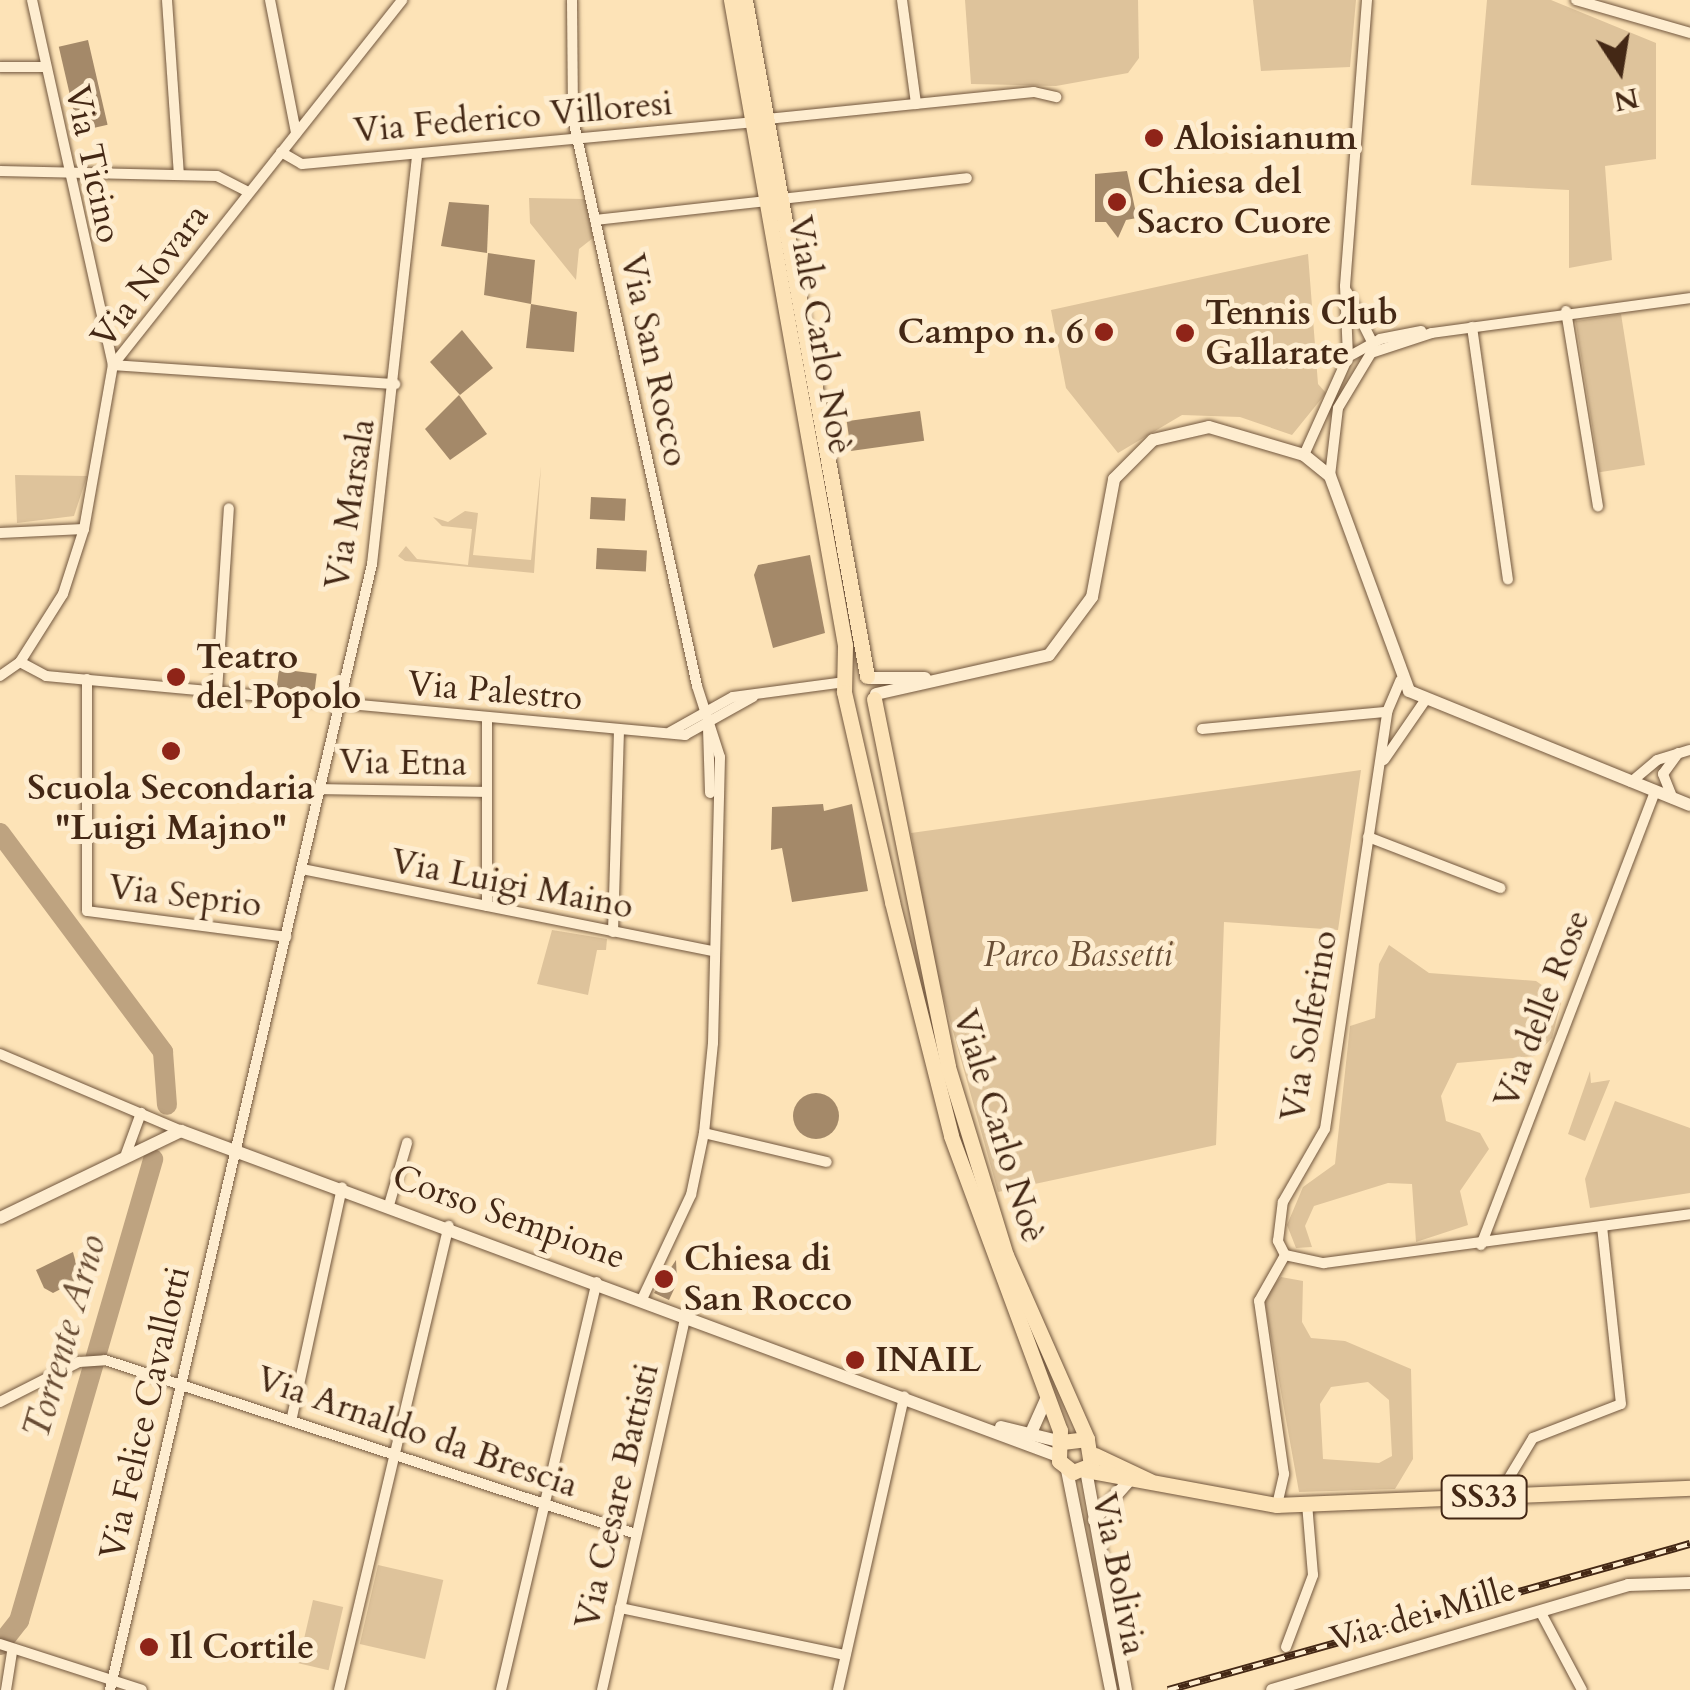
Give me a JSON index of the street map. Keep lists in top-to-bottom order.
{
  "streets": {
    "main road": ["Viale Carlo Noè", "SS33"],
    "street": [
      "Via Federico Villoresi",
      "Via Ticino",
      "Via Novara",
      "Via San Rocco",
      "Via Marsala",
      "Via Palestro",
      "Via Etna",
      "Via Luigi Maino",
      "Via Seprio",
      "Via delle Rose",
      "Via Solferino",
      "Corso Sempione",
      "Via Felice Cavallotti",
      "Via Arnaldo da Brescia",
      "Via Cesare Battisti",
      "Via Bolivia",
      "Via dei Mille"
    ]
  },
  "crossings": [
    ["Via Federico Villoresi", "Via Novara"],
    ["Via Federico Villoresi", "Viale Carlo Noè"],
    ["Via Federico Villoresi", "Via San Rocco"],
    ["Via Federico Villoresi", "Via Marsala"],
    ["Via Ticino", "Via Novara"],
    ["Via Novara", "Via Palestro"],
    ["Viale Carlo Noè", "Via Palestro"],
    ["Viale Carlo Noè", "Corso Sempione"],
    ["Viale Carlo Noè", "Via Bolivia"],
    ["Via San Rocco", "Via Palestro"],
    ["Via San Rocco", "Via Luigi Maino"],
    ["Via San Rocco", "Corso Sempione"],
    ["Via Marsala", "Via Palestro"],
    ["Via Marsala", "Via Etna"],
    ["Via Marsala", "Via Luigi Maino"],
    ["Via Marsala", "Via Seprio"],
    ["Via Marsala", "Corso Sempione"],
    ["Via Marsala", "Via Felice Cavallotti"],
    ["Via Palestro", "Via Seprio"],
    ["Corso Sempione", "Via Felice Cavallotti"],
    ["Corso Sempione", "Via Cesare Battisti"],
    ["Corso Sempione", "Via Bolivia"],
    ["Via Felice Cavallotti", "Via Arnaldo da Brescia"],
    ["Via Arnaldo da Brescia", "Via Cesare Battisti"]
  ],
  "water": ["Torrente Arno"],
  "parks": ["Parco Bassetti"],
  "places": [
    "Aloisianum",
    "Chiesa del Sacro Cuore",
    "Campo n. 6",
    "Tennis Club Gallarate",
    "Teatro del Popolo",
    "Scuola Secondaria \"Luigi Majno\"",
    "Chiesa di San Rocco",
    "INAIL",
    "Il Cortile"
  ],
  "north": "bottom"
}
